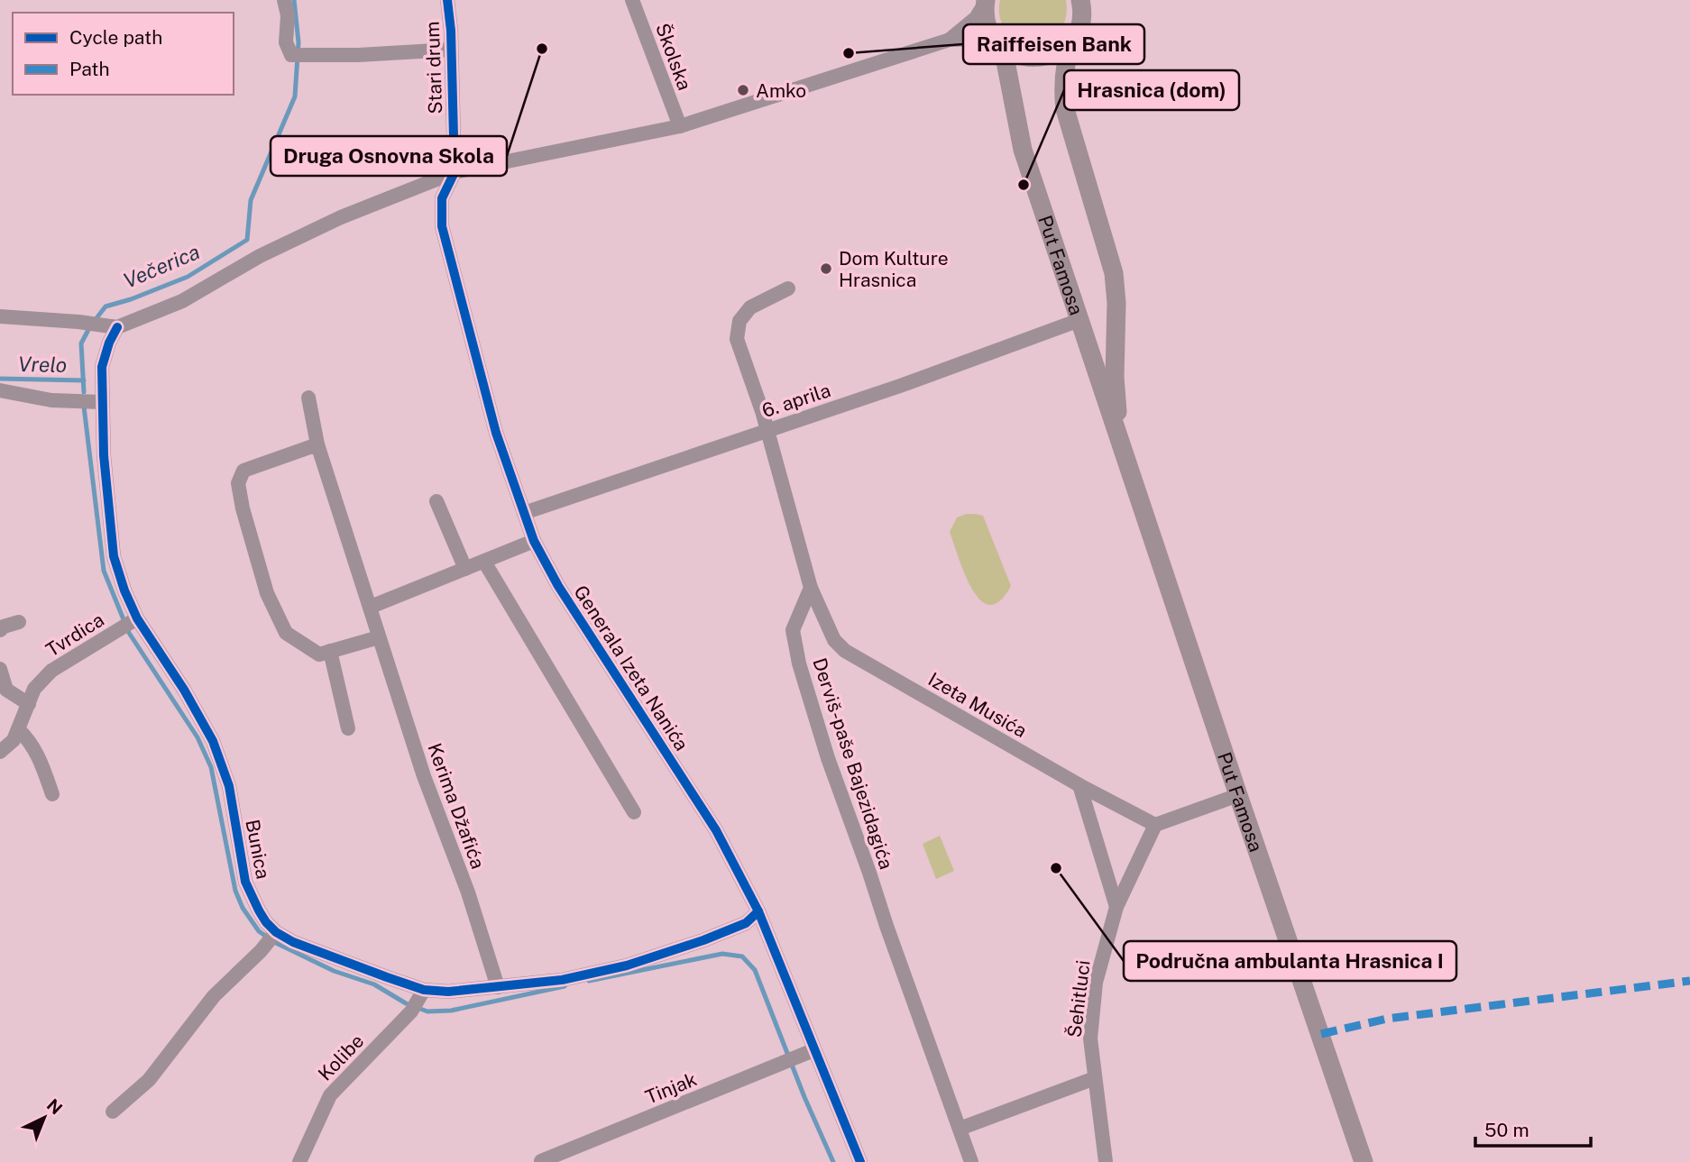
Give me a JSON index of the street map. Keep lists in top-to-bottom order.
{
  "streets": {
    "main road": ["Put Famosa"],
    "street": [
      "Školska",
      "Stari drum",
      "6. aprila",
      "Tvrdica",
      "Generala Izeta Nanića",
      "Izeta Musića",
      "Derviš-paše Bajezidagića",
      "Kerima Džafića",
      "Bunica",
      "Šehitluci",
      "Kolibe",
      "Tinjak"
    ]
  },
  "crossings": [
    ["Stari drum", "Generala Izeta Nanića"],
    ["Put Famosa", "6. aprila"],
    ["6. aprila", "Generala Izeta Nanića"],
    ["Tvrdica", "Bunica"],
    ["Generala Izeta Nanića", "Bunica"],
    ["Generala Izeta Nanića", "Tinjak"],
    ["Izeta Musića", "Derviš-paše Bajezidagića"],
    ["Izeta Musića", "Šehitluci"],
    ["Kerima Džafića", "Bunica"],
    ["Bunica", "Kolibe"]
  ],
  "water": ["Večerica", "Vrelo"],
  "places": [
    "Druga Osnovna Skola",
    "Raiffeisen Bank",
    "Amko",
    "Hrasnica (dom)",
    "Dom Kulture Hrasnica",
    "Područna ambulanta Hrasnica I"
  ],
  "legend": ["Cycle path", "Path"],
  "scale_bar": "50 m",
  "north": "top right"
}
